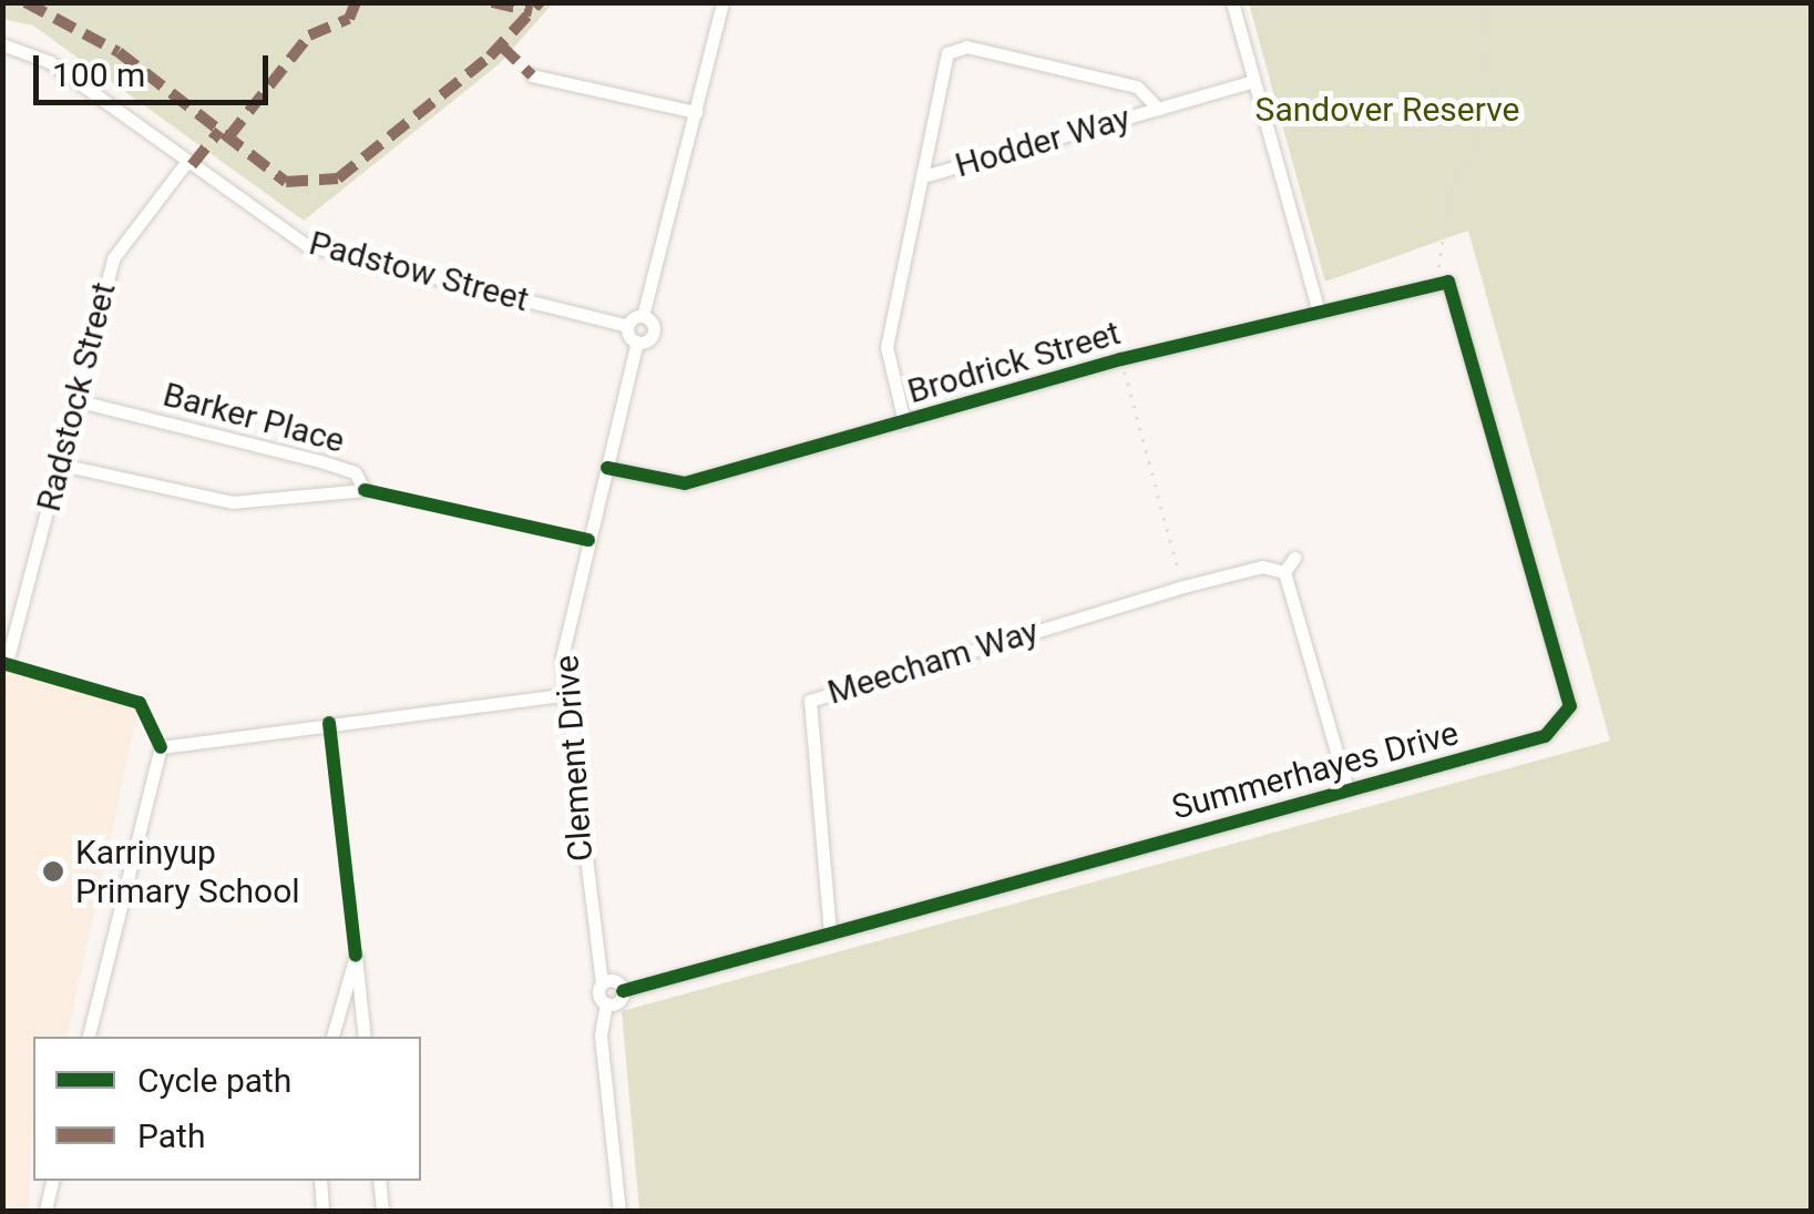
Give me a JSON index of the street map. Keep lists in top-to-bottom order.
{
  "streets": {
    "street": [
      "Hodder Way",
      "Padstow Street",
      "Brodrick Street",
      "Radstock Street",
      "Barker Place",
      "Meecham Way",
      "Clement Drive",
      "Summerhayes Drive"
    ]
  },
  "crossings": [
    ["Hodder Way", "Brodrick Street"],
    ["Padstow Street", "Radstock Street"],
    ["Brodrick Street", "Clement Drive"],
    ["Brodrick Street", "Summerhayes Drive"],
    ["Radstock Street", "Barker Place"],
    ["Meecham Way", "Summerhayes Drive"]
  ],
  "parks": ["Sandover Reserve"],
  "places": ["Karrinyup Primary School"],
  "legend": ["Cycle path", "Path"],
  "scale_bar": "100 m"
}
